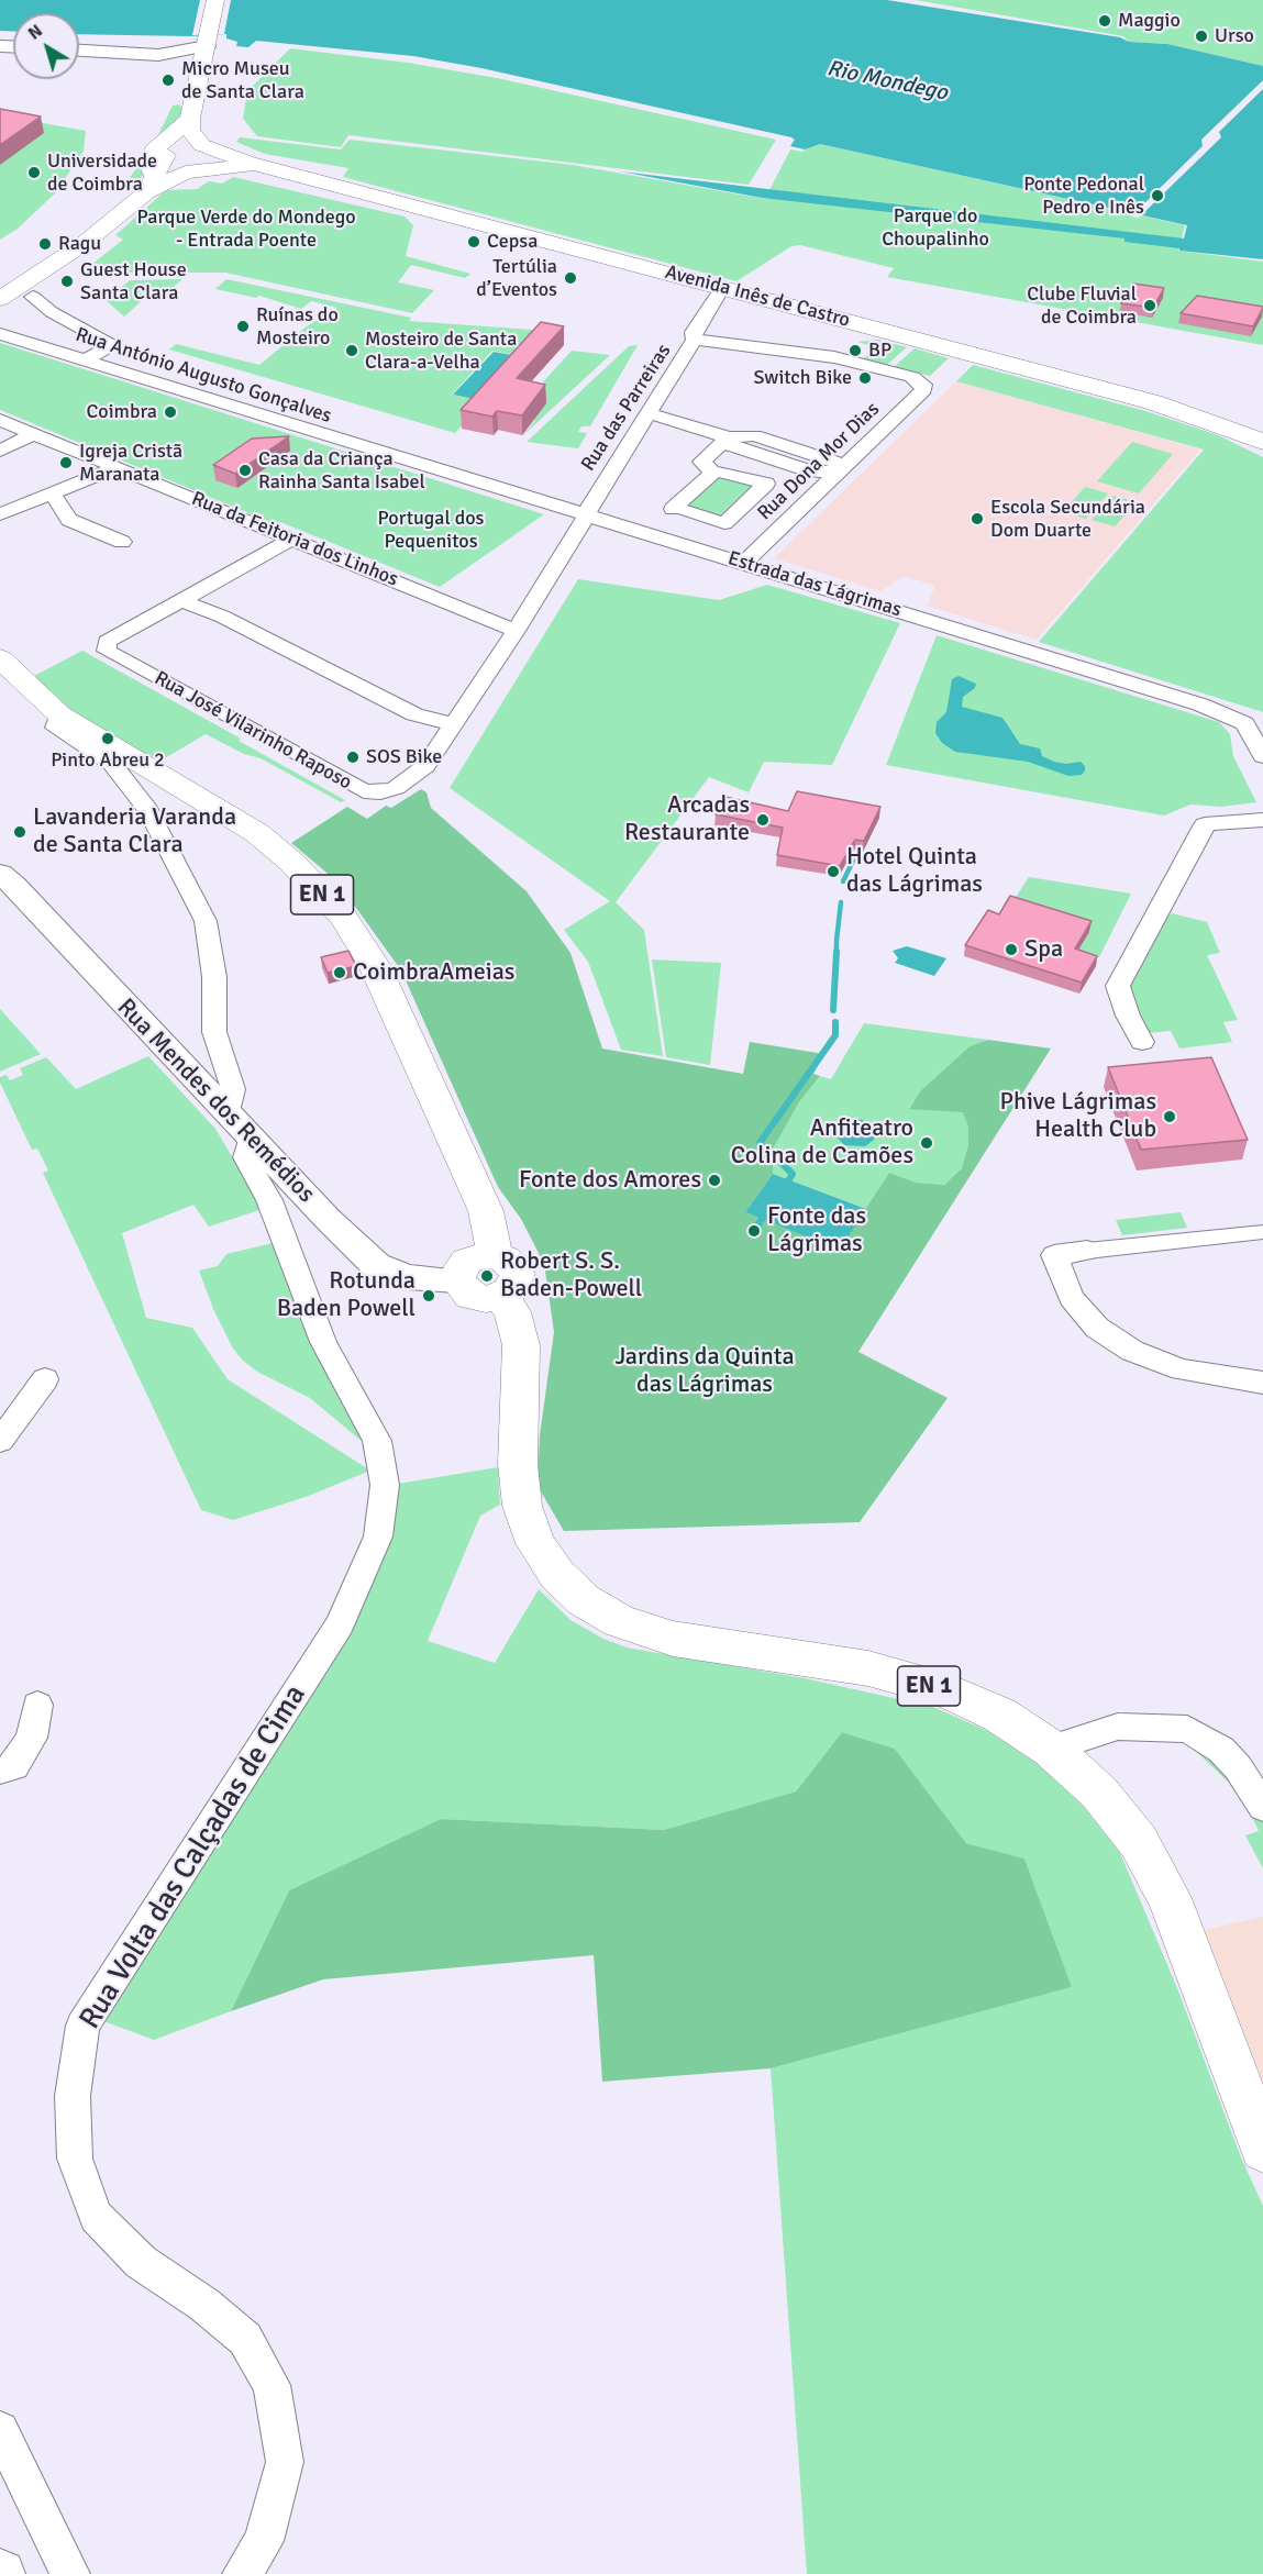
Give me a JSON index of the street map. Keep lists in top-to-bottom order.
{
  "streets": {
    "main road": ["Avenida Inês de Castro", "EN 1"],
    "street": [
      "Rua António Augusto Gonçalves",
      "Rua das Parreiras",
      "Rua Dona Mor Dias",
      "Rua da Feitoria dos Linhos",
      "Estrada das Lágrimas",
      "Rua José Vilarinho Raposo",
      "Rua Mendes dos Remédios",
      "Rua Volta das Calçadas de Cima"
    ]
  },
  "crossings": [
    ["Avenida Inês de Castro", "Rua das Parreiras"],
    ["Rua António Augusto Gonçalves", "Estrada das Lágrimas"],
    ["Rua das Parreiras", "Rua Dona Mor Dias"],
    ["Rua das Parreiras", "Estrada das Lágrimas"],
    ["Rua das Parreiras", "Rua José Vilarinho Raposo"],
    ["Rua Dona Mor Dias", "Estrada das Lágrimas"],
    ["Rua da Feitoria dos Linhos", "Rua José Vilarinho Raposo"],
    ["Estrada das Lágrimas", "Rua José Vilarinho Raposo"],
    ["EN 1", "Rua Mendes dos Remédios"],
    ["EN 1", "Rua Volta das Calçadas de Cima"],
    ["Rua Mendes dos Remédios", "Rua Volta das Calçadas de Cima"]
  ],
  "water": ["Rio Mondego"],
  "parks": [
    "Parque do Choupalinho",
    "Parque Verde do Mondego - Entrada Poente",
    "Portugal dos Pequenitos",
    "Jardins da Quinta das Lágrimas"
  ],
  "places": [
    "Maggio",
    "Urso",
    "Micro Museu de Santa Clara",
    "Universidade de Coimbra",
    "Ponte Pedonal Pedro e Inês",
    "Cepsa",
    "Ragu",
    "Tertúlia d’Eventos",
    "Guest House Santa Clara",
    "Clube Fluvial de Coimbra",
    "Ruínas do Mosteiro",
    "Mosteiro de Santa Clara-a-Velha",
    "BP",
    "Switch Bike",
    "Coimbra",
    "Igreja Cristã Maranata",
    "Casa da Criança Rainha Santa Isabel",
    "Escola Secundária Dom Duarte",
    "Pinto Abreu 2",
    "SOS Bike",
    "Arcadas Restaurante",
    "Lavanderia Varanda de Santa Clara",
    "Hotel Quinta das Lágrimas",
    "Spa",
    "CoimbraAmeias",
    "Phive Lágrimas Health Club",
    "Anfiteatro Colina de Camões",
    "Fonte dos Amores",
    "Fonte das Lágrimas",
    "Robert S. S. Baden-Powell",
    "Rotunda Baden Powell"
  ],
  "north": "top left"
}
